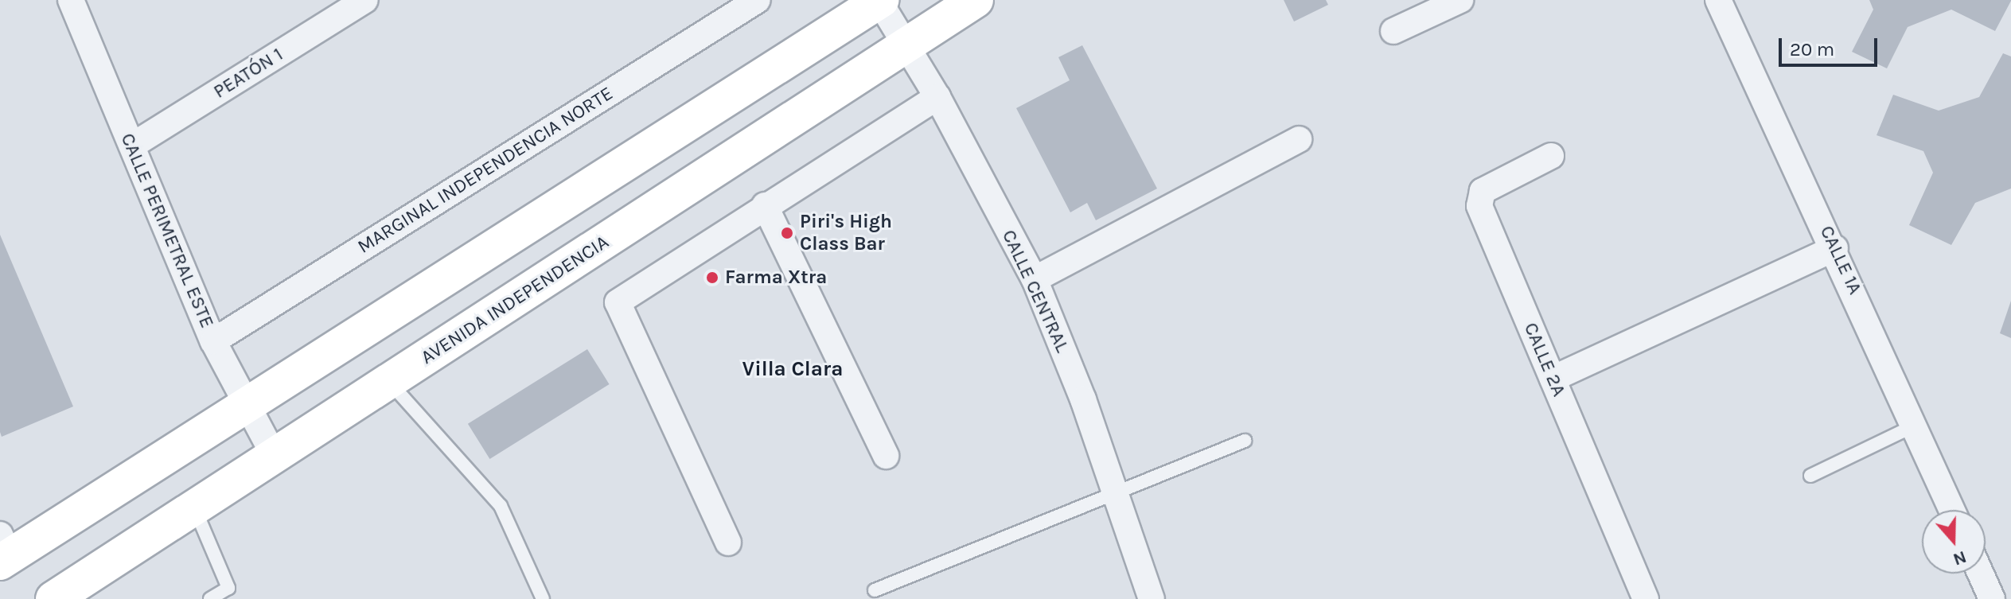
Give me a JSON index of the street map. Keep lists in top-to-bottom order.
{
  "streets": {
    "main road": ["AVENIDA INDEPENDENCIA"],
    "street": [
      "PEATÓN 1",
      "MARGINAL INDEPENDENCIA NORTE",
      "CALLE PERIMETRAL ESTE",
      "CALLE 1A",
      "CALLE CENTRAL",
      "CALLE 2A"
    ]
  },
  "crossings": [
    ["PEATÓN 1", "CALLE PERIMETRAL ESTE"],
    ["MARGINAL INDEPENDENCIA NORTE", "CALLE PERIMETRAL ESTE"],
    ["CALLE PERIMETRAL ESTE", "AVENIDA INDEPENDENCIA"],
    ["CALLE CENTRAL", "AVENIDA INDEPENDENCIA"]
  ],
  "districts": ["Villa Clara"],
  "places": ["Piri's High Class Bar", "Farma Xtra"],
  "scale_bar": "20 m",
  "north": "bottom"
}
